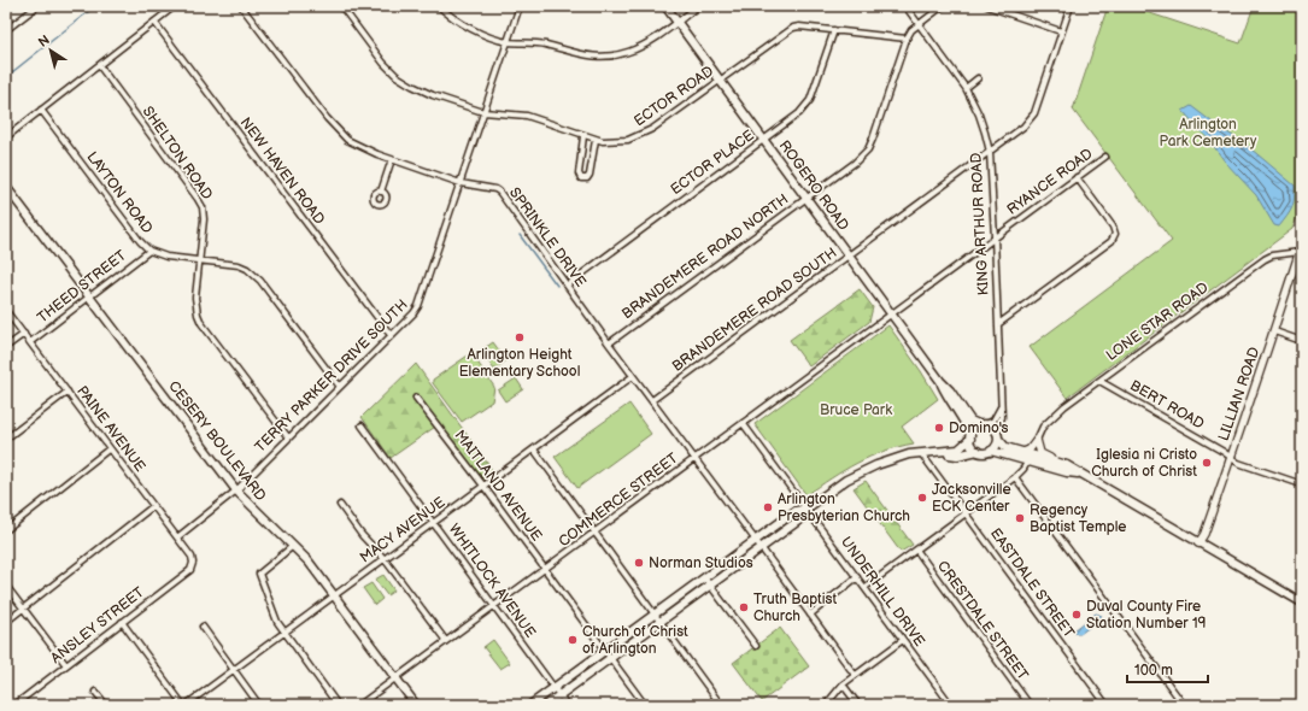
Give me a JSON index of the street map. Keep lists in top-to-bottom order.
{
  "streets": {
    "main road": ["ROGERO ROAD", "CESERY BOULEVARD"],
    "street": [
      "ECTOR ROAD",
      "SHELTON ROAD",
      "ECTOR PLACE",
      "NEW HAVEN ROAD",
      "RYANCE ROAD",
      "LAYTON ROAD",
      "KING ARTHUR ROAD",
      "SPRINKLE DRIVE",
      "BRANDEMERE ROAD NORTH",
      "THEED STREET",
      "BRANDEMERE ROAD SOUTH",
      "LONE STAR ROAD",
      "TERRY PARKER DRIVE SOUTH",
      "LILLIAN ROAD",
      "BERT ROAD",
      "PAINE AVENUE",
      "MAITLAND AVENUE",
      "COMMERCE STREET",
      "MACY AVENUE",
      "WHITLOCK AVENUE",
      "EASTDALE STREET",
      "UNDERHILL DRIVE",
      "CRESTDALE STREET",
      "ANSLEY STREET"
    ]
  },
  "crossings": [
    ["ECTOR ROAD", "ECTOR PLACE"],
    ["ECTOR ROAD", "ROGERO ROAD"],
    ["ECTOR ROAD", "BRANDEMERE ROAD NORTH"],
    ["ECTOR ROAD", "TERRY PARKER DRIVE SOUTH"],
    ["SHELTON ROAD", "LAYTON ROAD"],
    ["SHELTON ROAD", "TERRY PARKER DRIVE SOUTH"],
    ["ECTOR PLACE", "ROGERO ROAD"],
    ["ECTOR PLACE", "SPRINKLE DRIVE"],
    ["NEW HAVEN ROAD", "TERRY PARKER DRIVE SOUTH"],
    ["RYANCE ROAD", "ROGERO ROAD"],
    ["RYANCE ROAD", "KING ARTHUR ROAD"],
    ["RYANCE ROAD", "COMMERCE STREET"],
    ["ROGERO ROAD", "KING ARTHUR ROAD"],
    ["ROGERO ROAD", "BRANDEMERE ROAD NORTH"],
    ["ROGERO ROAD", "BRANDEMERE ROAD SOUTH"],
    ["ROGERO ROAD", "COMMERCE STREET"],
    ["LAYTON ROAD", "THEED STREET"],
    ["LAYTON ROAD", "TERRY PARKER DRIVE SOUTH"],
    ["KING ARTHUR ROAD", "BRANDEMERE ROAD NORTH"],
    ["KING ARTHUR ROAD", "BRANDEMERE ROAD SOUTH"],
    ["SPRINKLE DRIVE", "BRANDEMERE ROAD NORTH"],
    ["SPRINKLE DRIVE", "BRANDEMERE ROAD SOUTH"],
    ["SPRINKLE DRIVE", "TERRY PARKER DRIVE SOUTH"],
    ["SPRINKLE DRIVE", "COMMERCE STREET"],
    ["SPRINKLE DRIVE", "MACY AVENUE"],
    ["THEED STREET", "PAINE AVENUE"],
    ["THEED STREET", "CESERY BOULEVARD"],
    ["LONE STAR ROAD", "LILLIAN ROAD"],
    ["LONE STAR ROAD", "BERT ROAD"],
    ["TERRY PARKER DRIVE SOUTH", "PAINE AVENUE"],
    ["TERRY PARKER DRIVE SOUTH", "CESERY BOULEVARD"],
    ["LILLIAN ROAD", "BERT ROAD"],
    ["PAINE AVENUE", "ANSLEY STREET"],
    ["CESERY BOULEVARD", "COMMERCE STREET"],
    ["CESERY BOULEVARD", "MACY AVENUE"],
    ["MAITLAND AVENUE", "COMMERCE STREET"],
    ["MAITLAND AVENUE", "MACY AVENUE"],
    ["COMMERCE STREET", "WHITLOCK AVENUE"],
    ["COMMERCE STREET", "UNDERHILL DRIVE"],
    ["MACY AVENUE", "WHITLOCK AVENUE"]
  ],
  "parks": ["Arlington Park Cemetery", "Bruce Park"],
  "places": [
    "Arlington Height Elementary School",
    "Domino's",
    "Iglesia ni Cristo Church of Christ",
    "Jacksonville ECK Center",
    "Arlington Presbyterian Church",
    "Regency Baptist Temple",
    "Norman Studios",
    "Truth Baptist Church",
    "Duval County Fire Station Number 19",
    "Church of Christ of Arlington"
  ],
  "scale_bar": "100 m",
  "north": "top left"
}
